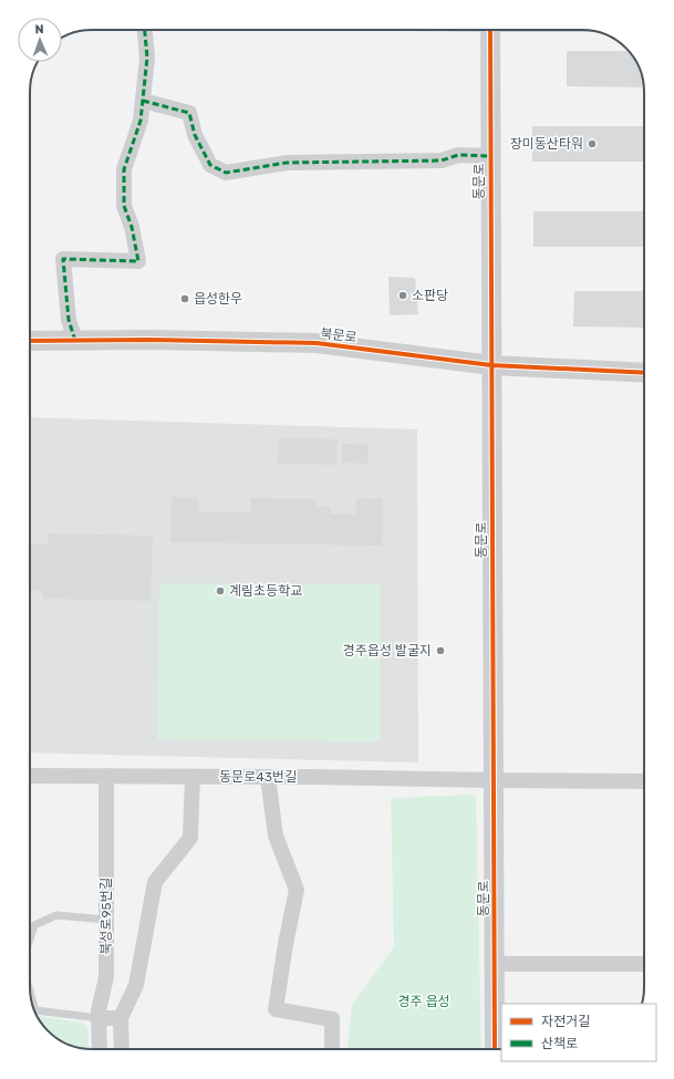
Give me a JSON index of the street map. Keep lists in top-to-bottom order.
{
  "streets": {
    "street": [
      "동문로",
      "북문로",
      "동문로43번길",
      "북성로95번길"
    ]
  },
  "crossings": [
    ["동문로", "북문로"],
    ["동문로", "동문로43번길"],
    ["동문로43번길", "북성로95번길"]
  ],
  "parks": ["경주 읍성"],
  "places": [
    "장미동산타워",
    "소판당",
    "읍성한우",
    "계림초등학교",
    "경주읍성 발굴지"
  ],
  "legend": ["자전거길", "산책로"],
  "north": "top"
}
